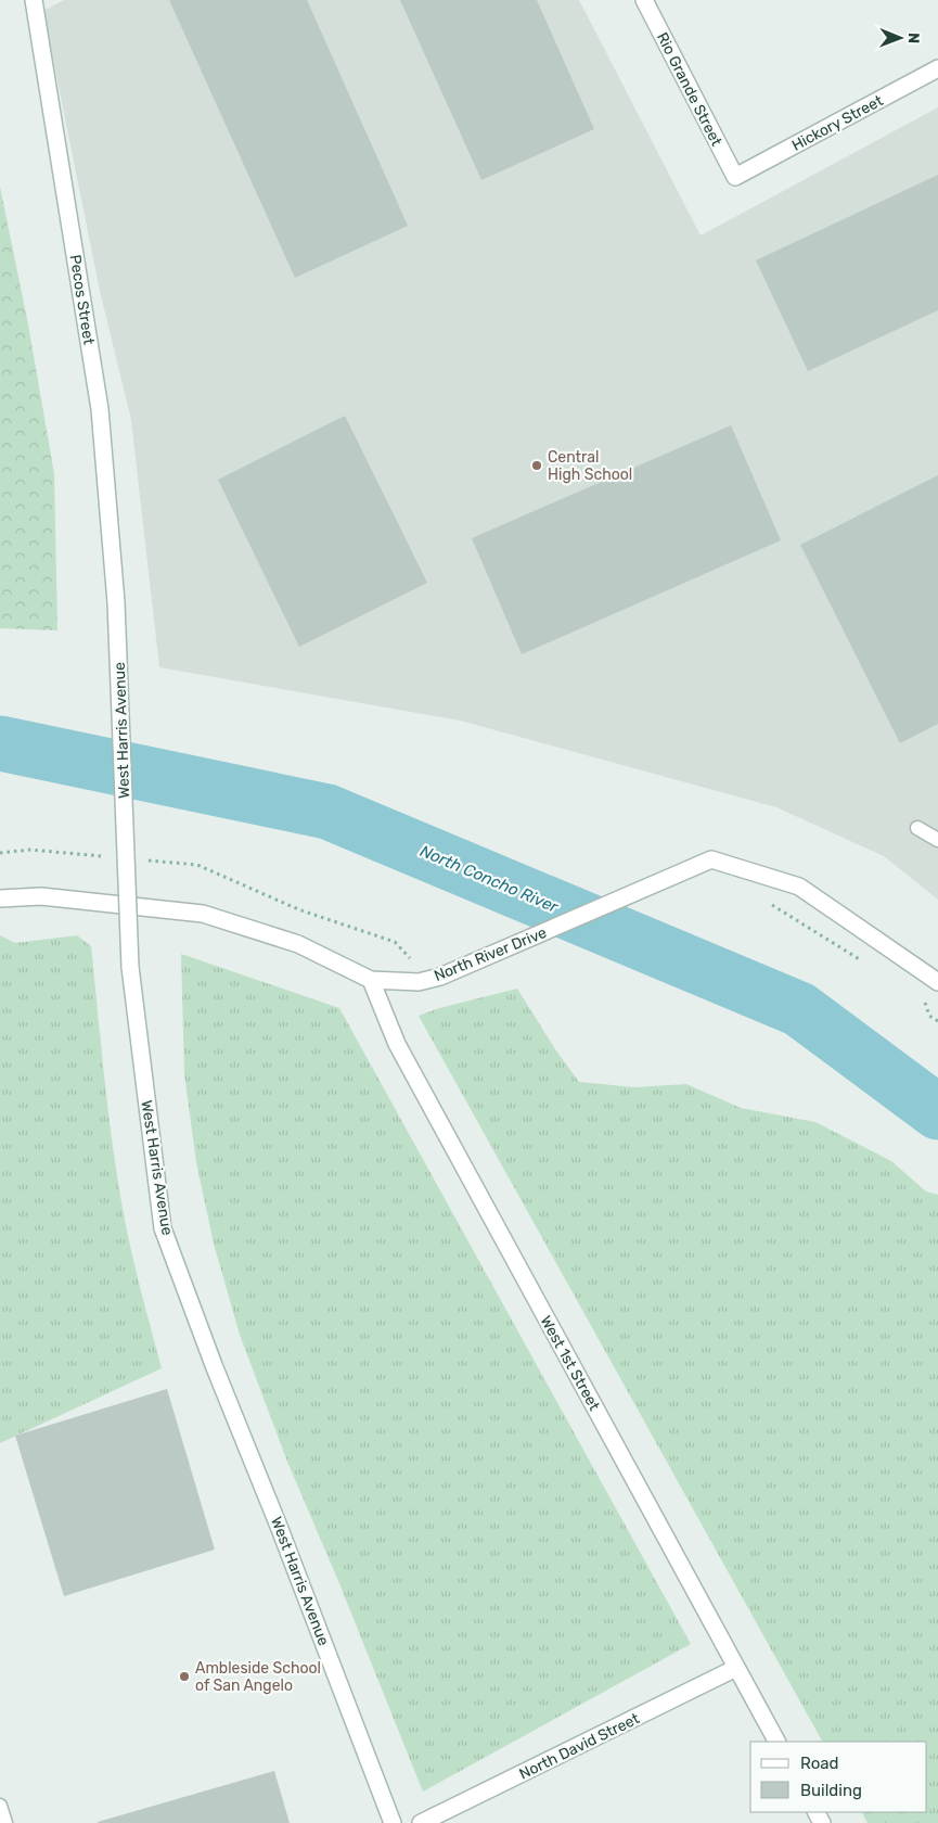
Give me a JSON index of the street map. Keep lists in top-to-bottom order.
{
  "streets": {
    "street": [
      "Rio Grande Street",
      "Hickory Street",
      "Pecos Street",
      "West Harris Avenue",
      "North River Drive",
      "West 1st Street",
      "North David Street"
    ]
  },
  "crossings": [
    ["Rio Grande Street", "Hickory Street"],
    ["Pecos Street", "West Harris Avenue"],
    ["North River Drive", "West 1st Street"],
    ["West 1st Street", "North David Street"]
  ],
  "water": ["North Concho River"],
  "places": ["Central High School", "Ambleside School of San Angelo"],
  "legend": ["Road", "Building"],
  "north": "right"
}
